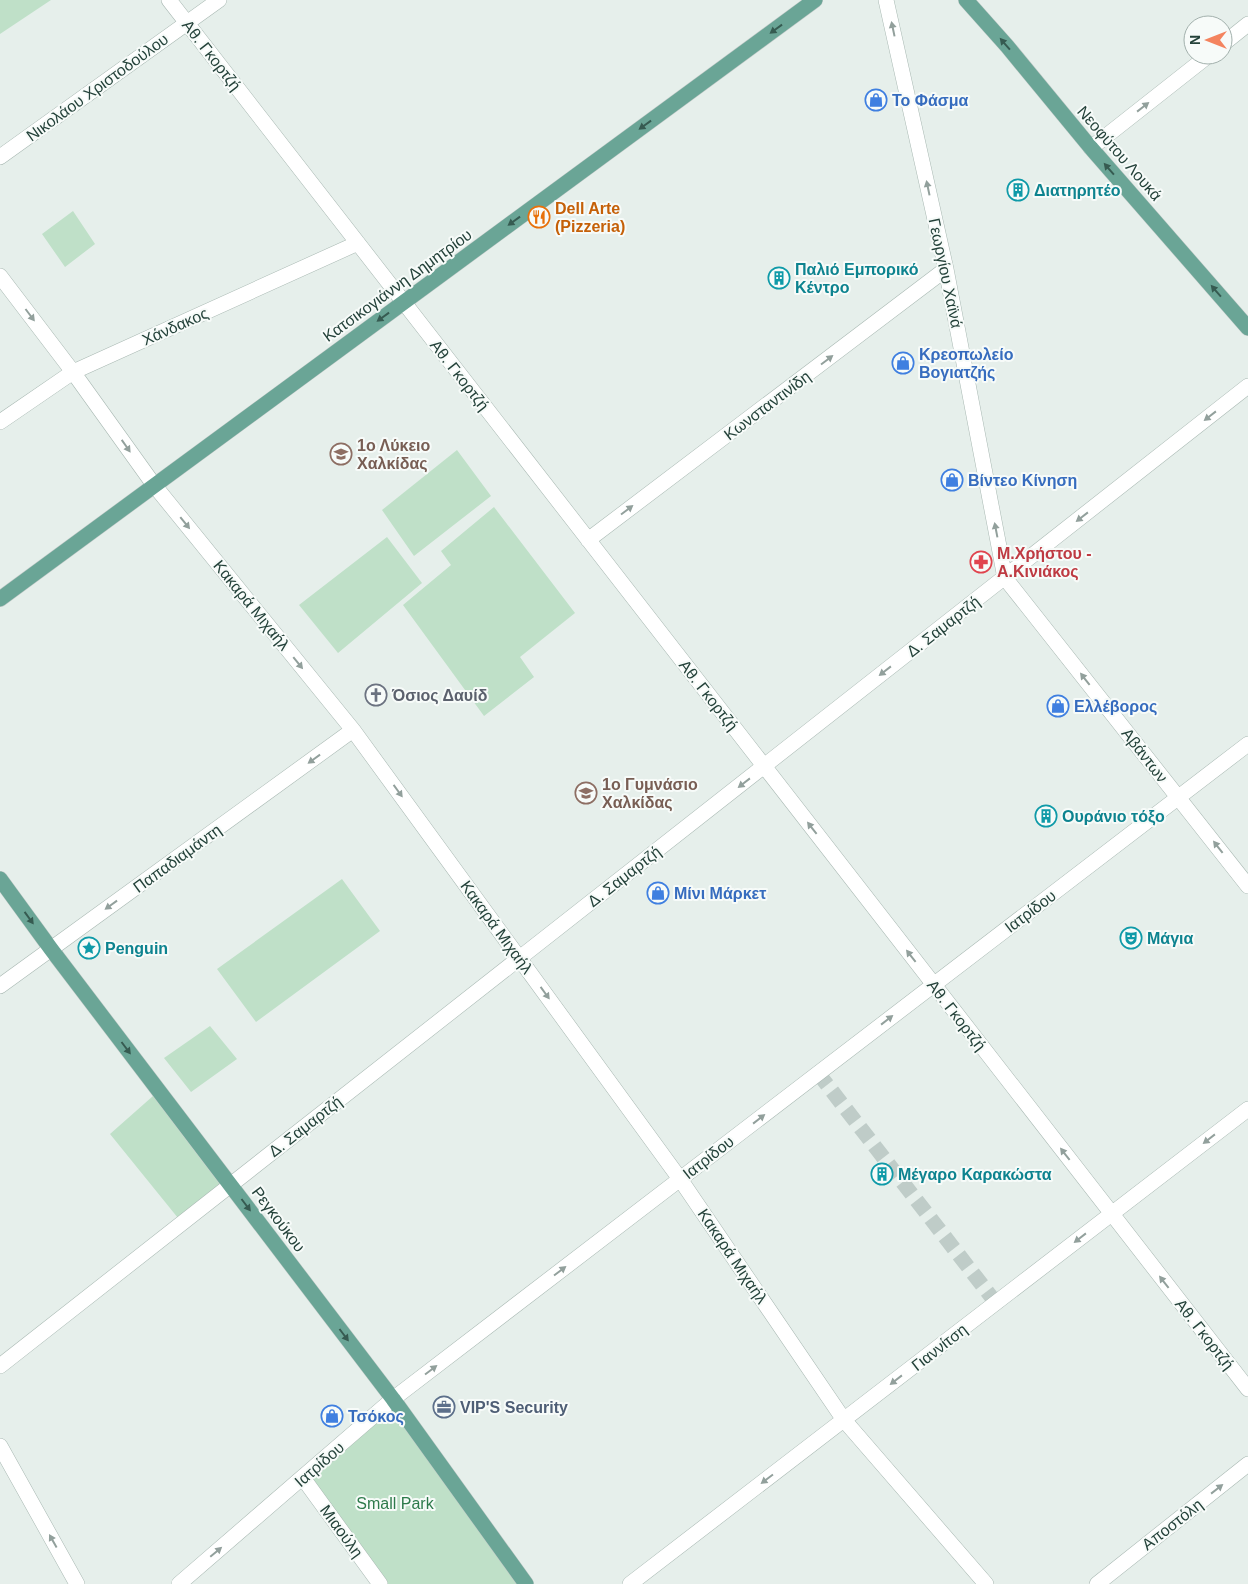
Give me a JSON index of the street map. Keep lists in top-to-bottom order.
{
  "streets": {
    "main road": ["Νεοφύτου Λουκά", "Κατσικογιάννη Δημητρίου", "Ρεγκούκου"],
    "street": [
      "Αθ. Γκορτζή",
      "Νικολάου Χριστοδούλου",
      "Γεωργίου Χαϊνά",
      "Χάνδακος",
      "Κωνσταντινίδη",
      "Κακαρά Μιχαήλ",
      "Δ. Σαμαρτζή",
      "Αβάντων",
      "Παπαδιαμάντη",
      "Ιατρίδου",
      "Γιαννίτση",
      "Αποστόλη",
      "Μιαούλη"
    ]
  },
  "crossings": [
    ["Αθ. Γκορτζή", "Νικολάου Χριστοδούλου"],
    ["Αθ. Γκορτζή", "Κατσικογιάννη Δημητρίου"],
    ["Αθ. Γκορτζή", "Χάνδακος"],
    ["Αθ. Γκορτζή", "Κωνσταντινίδη"],
    ["Αθ. Γκορτζή", "Δ. Σαμαρτζή"],
    ["Αθ. Γκορτζή", "Ιατρίδου"],
    ["Αθ. Γκορτζή", "Γιαννίτση"],
    ["Γεωργίου Χαϊνά", "Κωνσταντινίδη"],
    ["Γεωργίου Χαϊνά", "Δ. Σαμαρτζή"],
    ["Γεωργίου Χαϊνά", "Αβάντων"],
    ["Κατσικογιάννη Δημητρίου", "Κακαρά Μιχαήλ"],
    ["Χάνδακος", "Κακαρά Μιχαήλ"],
    ["Κακαρά Μιχαήλ", "Δ. Σαμαρτζή"],
    ["Κακαρά Μιχαήλ", "Παπαδιαμάντη"],
    ["Κακαρά Μιχαήλ", "Ιατρίδου"],
    ["Κακαρά Μιχαήλ", "Γιαννίτση"],
    ["Δ. Σαμαρτζή", "Αβάντων"],
    ["Δ. Σαμαρτζή", "Ρεγκούκου"],
    ["Αβάντων", "Ιατρίδου"],
    ["Παπαδιαμάντη", "Ρεγκούκου"],
    ["Ιατρίδου", "Ρεγκούκου"],
    ["Ιατρίδου", "Μιαούλη"]
  ],
  "one_way": [
    "Αθ. Γκορτζή",
    "Νεοφύτου Λουκά",
    "Γεωργίου Χαϊνά",
    "Κατσικογιάννη Δημητρίου",
    "Κωνσταντινίδη",
    "Κακαρά Μιχαήλ",
    "Δ. Σαμαρτζή",
    "Αβάντων",
    "Παπαδιαμάντη",
    "Ιατρίδου",
    "Ρεγκούκου",
    "Γιαννίτση",
    "Αποστόλη"
  ],
  "parks": ["Small Park"],
  "places": {
    "shop": [
      "Το Φάσμα",
      "Κρεοπωλείο Βογιατζής",
      "Βίντεο Κίνηση",
      "Ελλέβορος",
      "Μίνι Μάρκετ",
      "Τσόκος"
    ],
    "building": [
      "Διατηρητέο",
      "Παλιό Εμπορικό Κέντρο",
      "Ουράνιο τόξο",
      "Μέγαρο Καρακώστα"
    ],
    "restaurant": ["Dell Arte (Pizzeria)"],
    "school or university": ["1ο Λύκειο Χαλκίδας", "1ο Γυμνάσιο Χαλκίδας"],
    "pharmacy": ["Μ.Χρήστου - Α.Κινιάκος"],
    "church": ["Όσιος Δαυίδ"],
    "theatre": ["Μάγια"],
    "place": ["Penguin"],
    "office": ["VIP'S Security"]
  },
  "north": "left"
}
